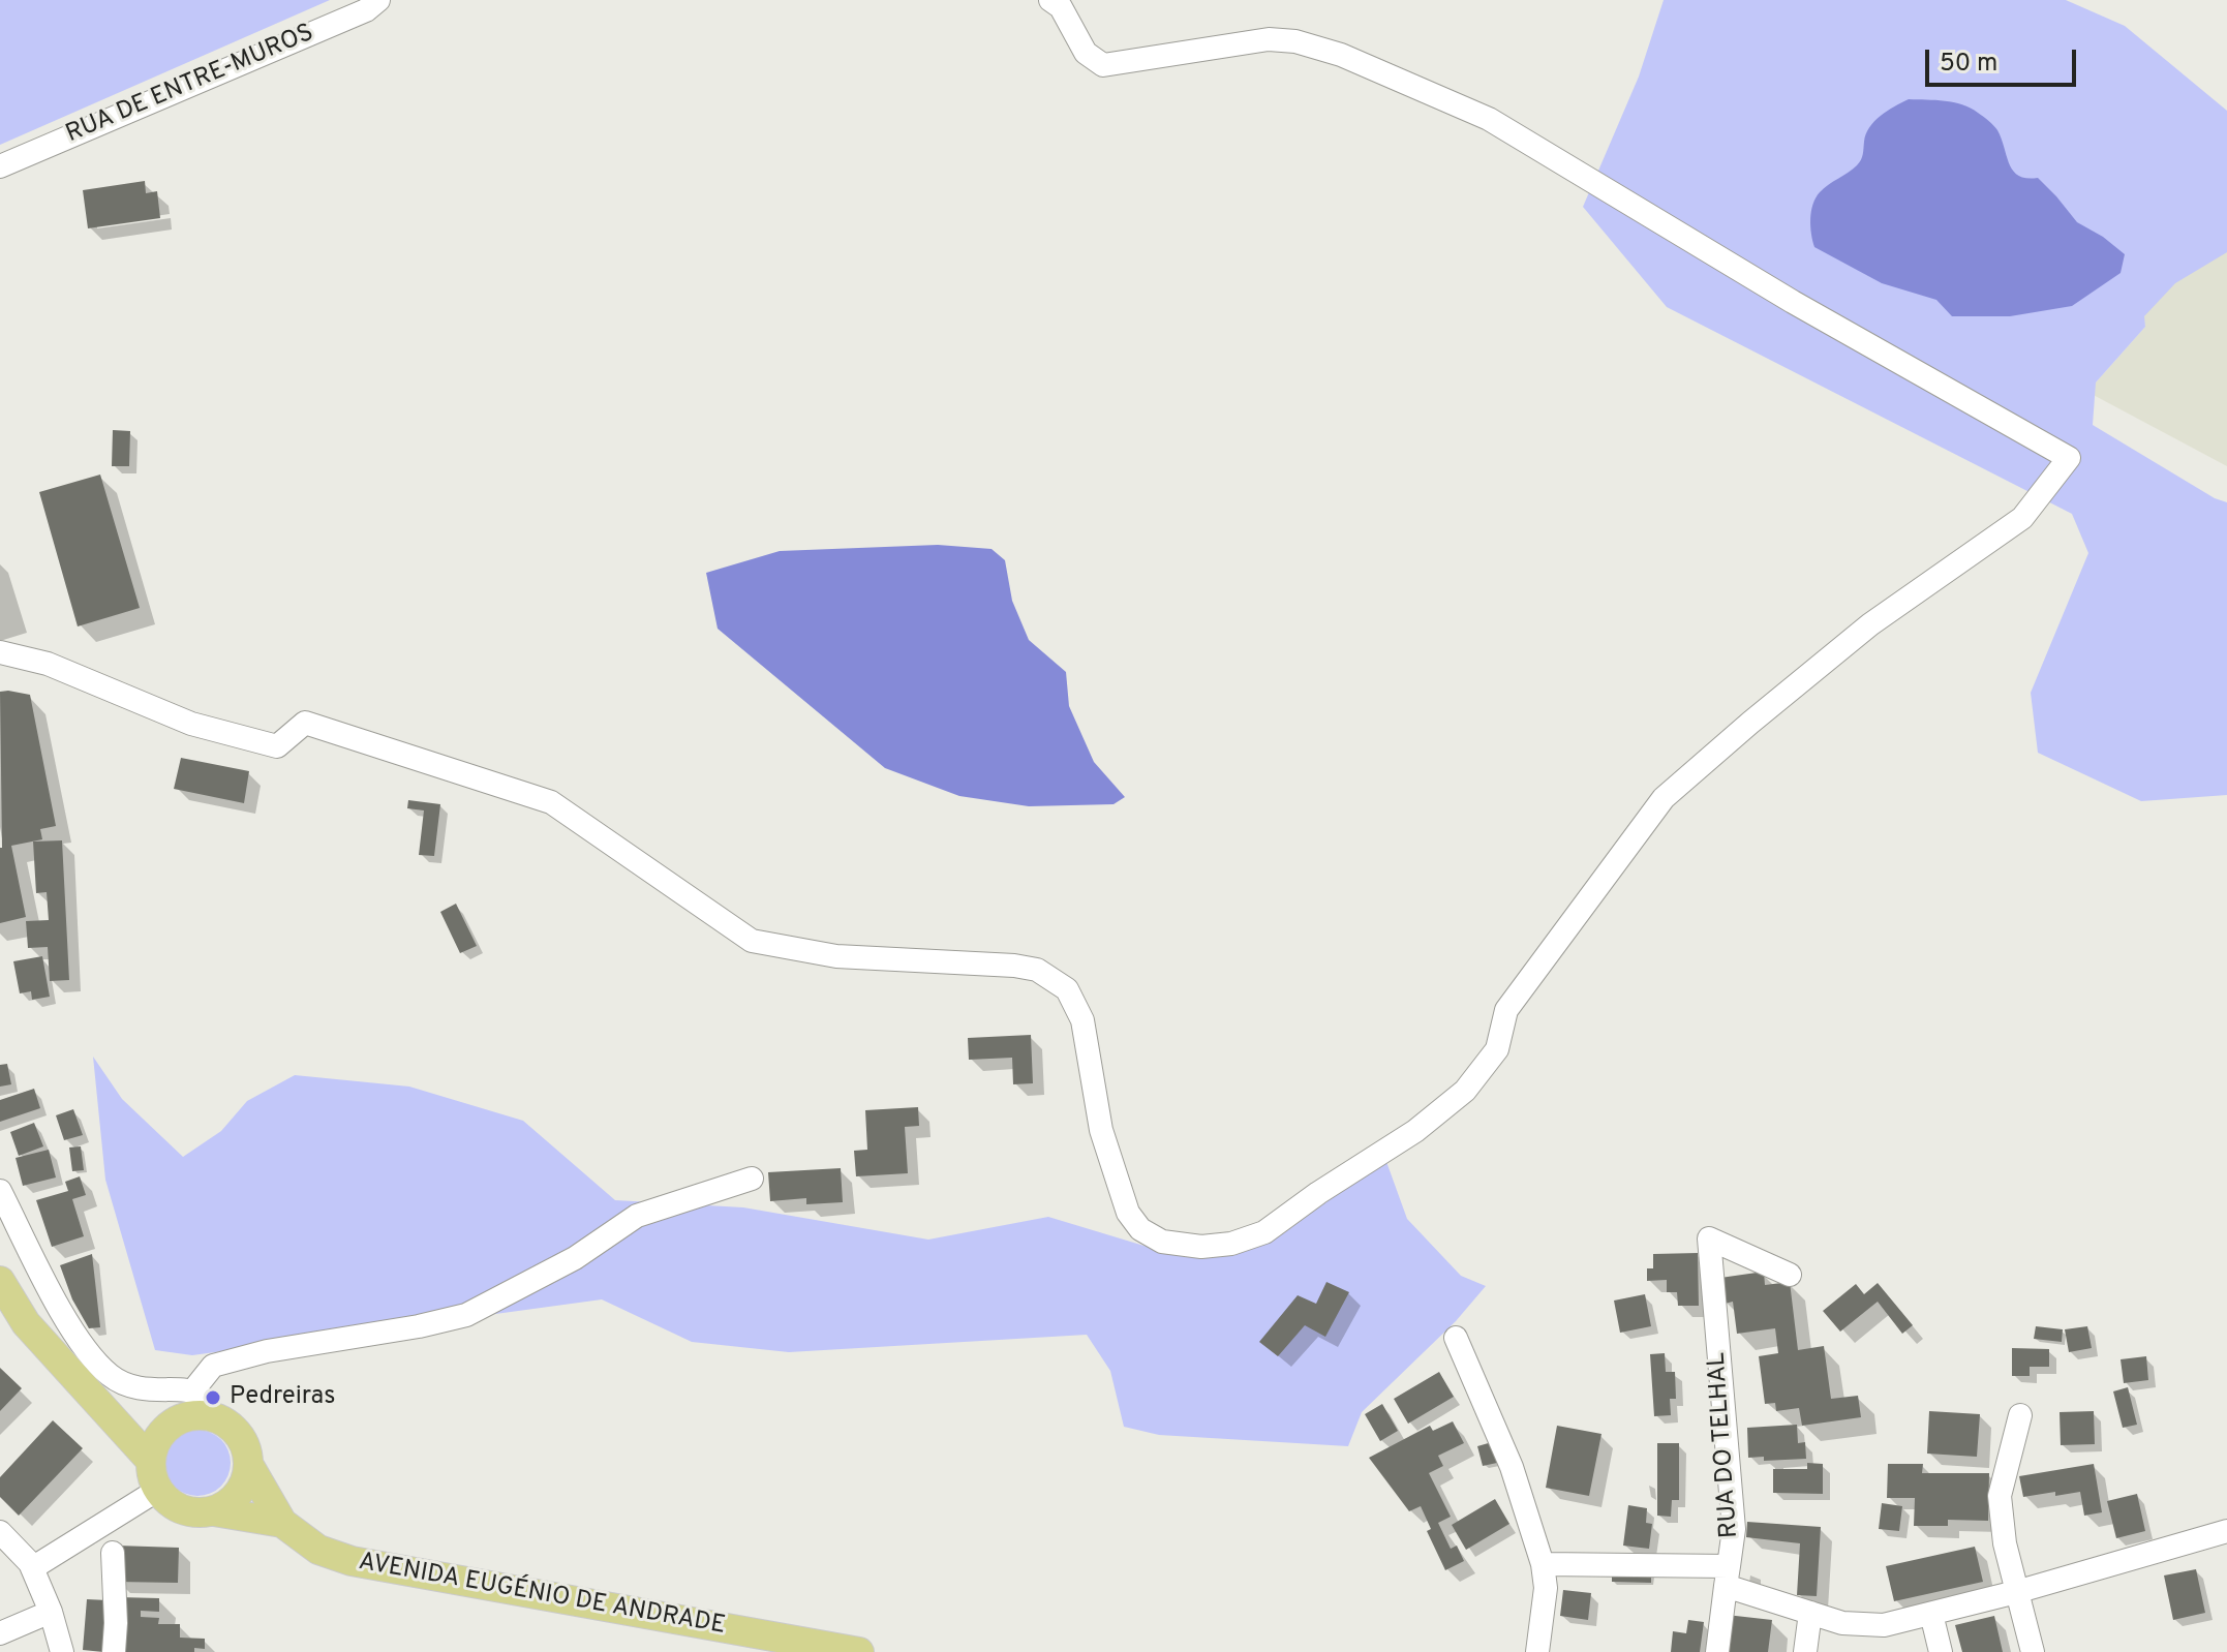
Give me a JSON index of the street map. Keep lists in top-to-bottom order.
{
  "streets": {
    "main road": ["AVENIDA EUGÉNIO DE ANDRADE"],
    "street": ["RUA DE ENTRE-MUROS", "RUA DO TELHAL"]
  },
  "places": ["Pedreiras"],
  "scale_bar": "50 m"
}
